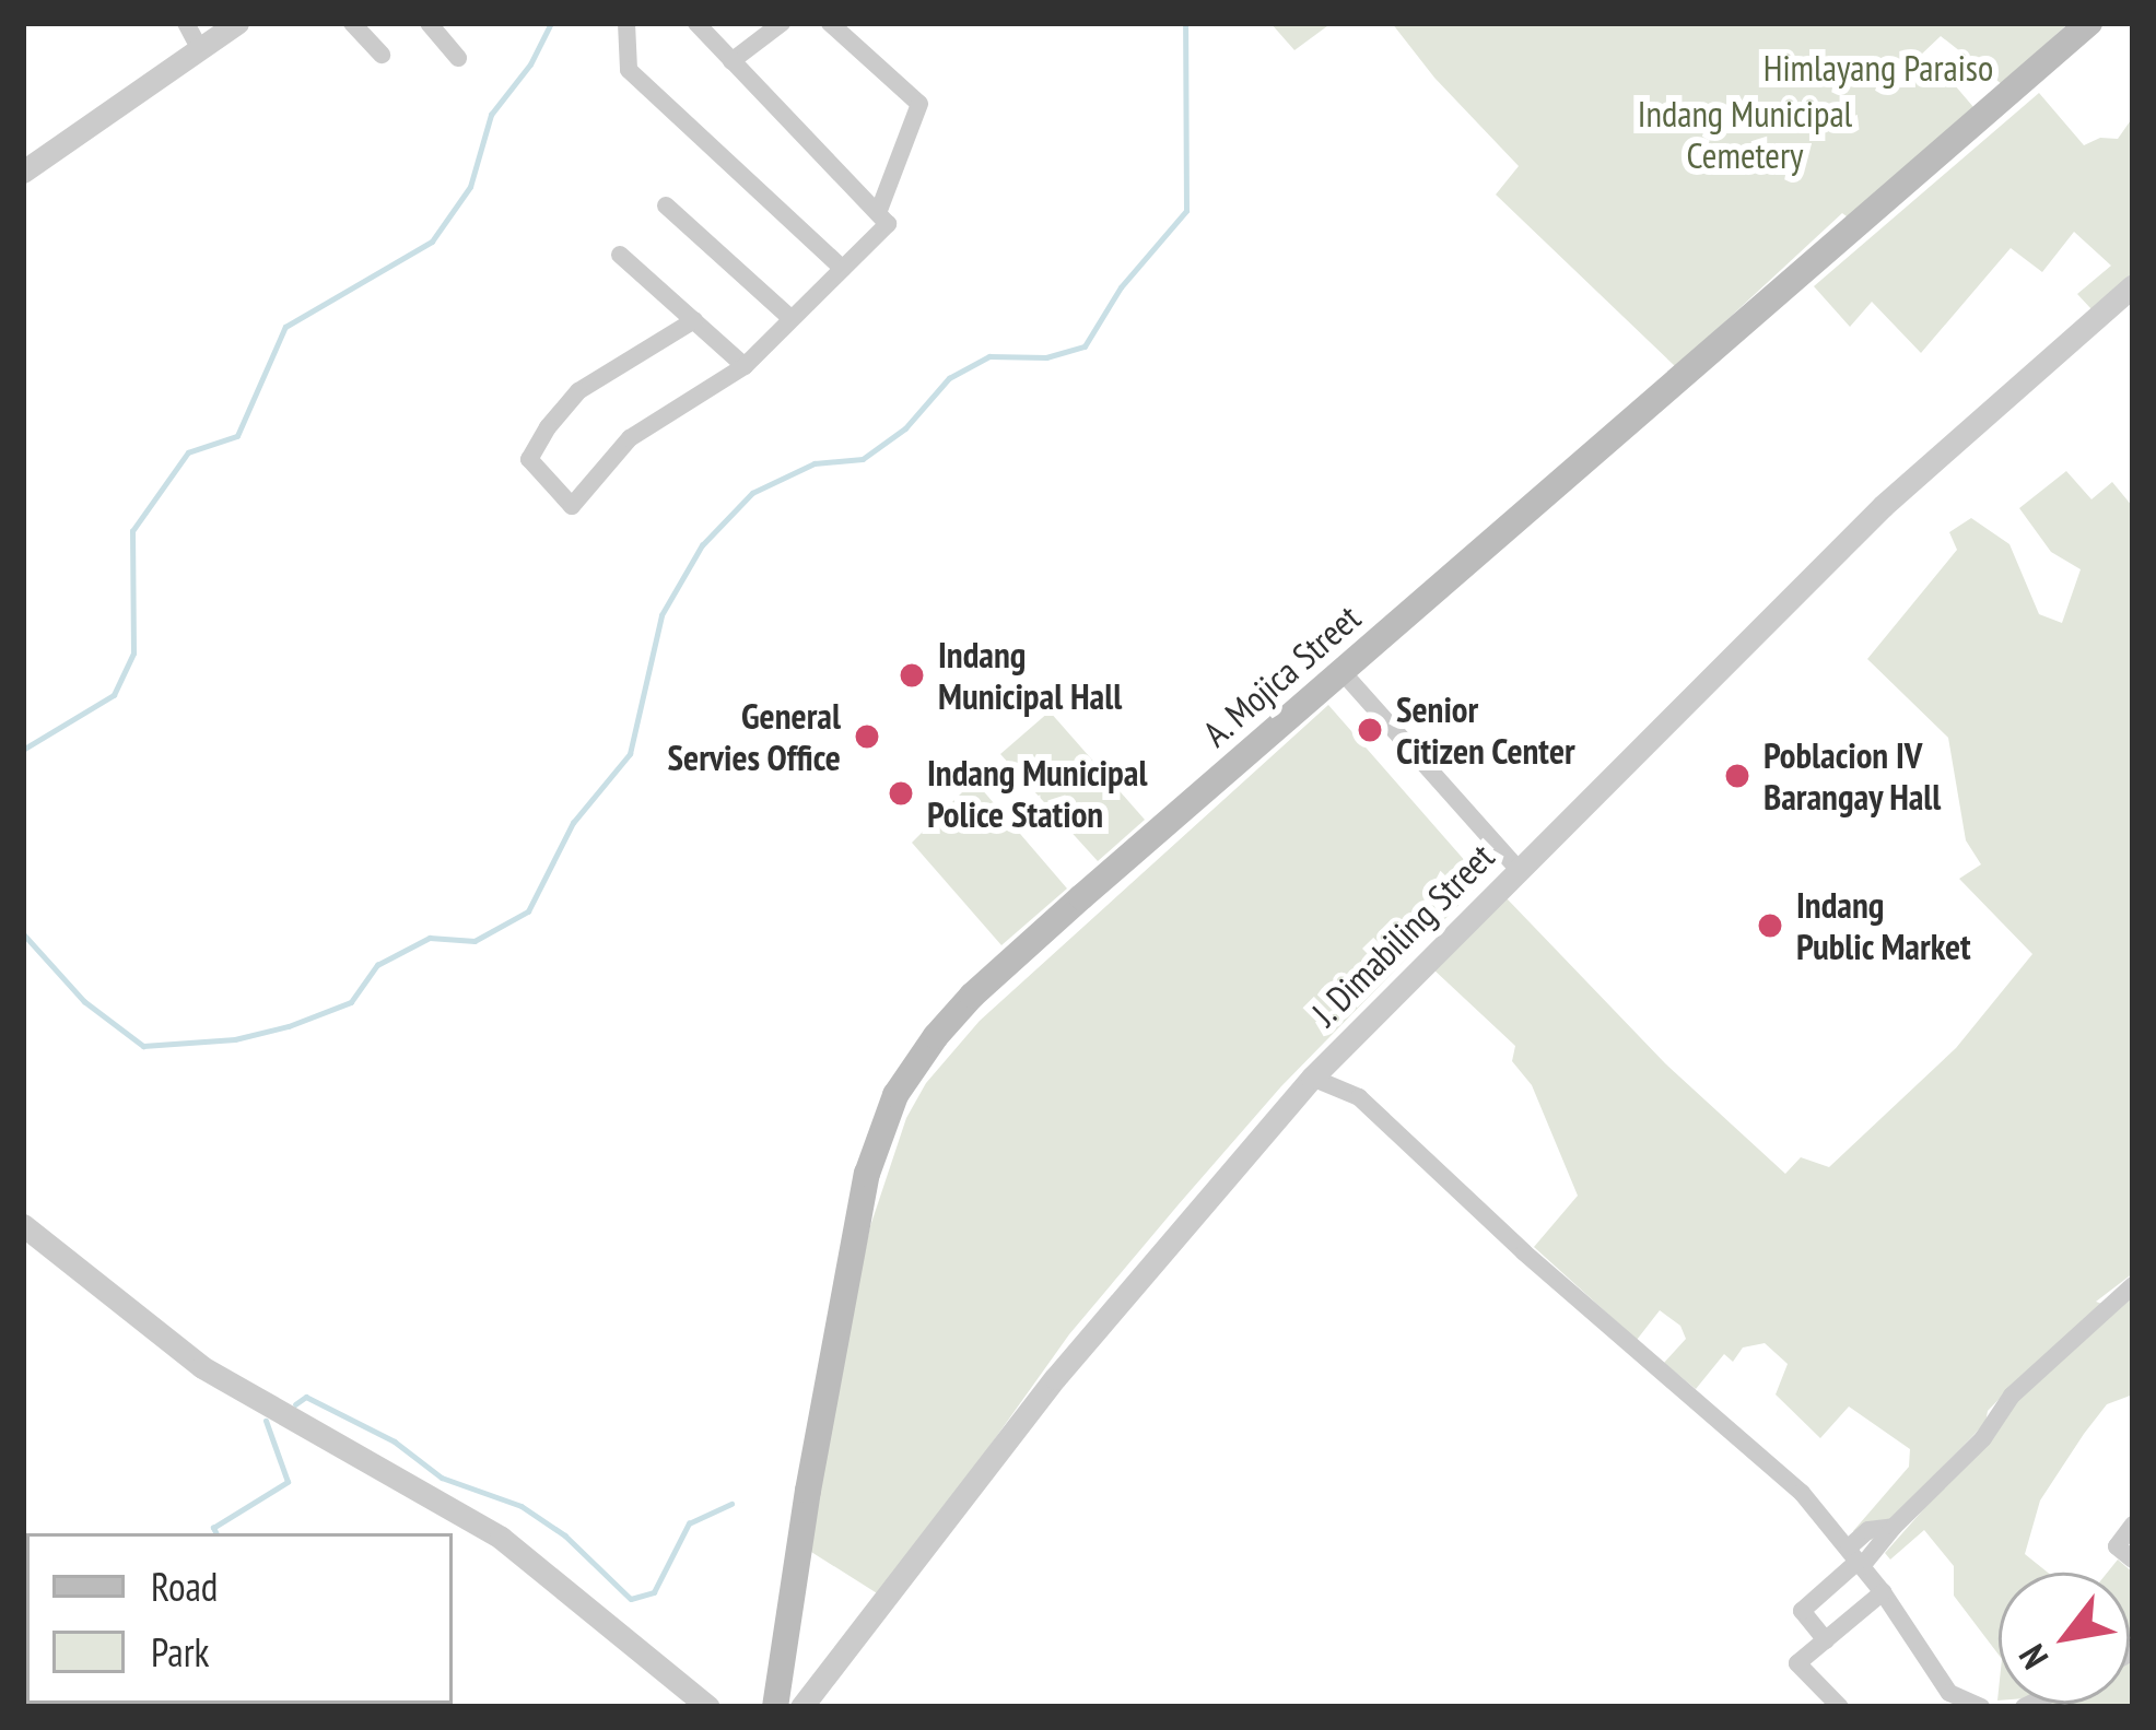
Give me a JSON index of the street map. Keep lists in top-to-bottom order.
{
  "streets": {
    "main road": ["A. Mojica Street"],
    "street": ["J. Dimabiling Street"]
  },
  "parks": ["Himlayang Paraiso", "Indang Municipal Cemetery"],
  "places": [
    "Indang Municipal Hall",
    "Senior Citizen Center",
    "General Servies Office",
    "Poblacion IV Barangay Hall",
    "Indang Municipal Police Station",
    "Indang Public Market"
  ],
  "legend": ["Road", "Park"],
  "north": "bottom left"
}
